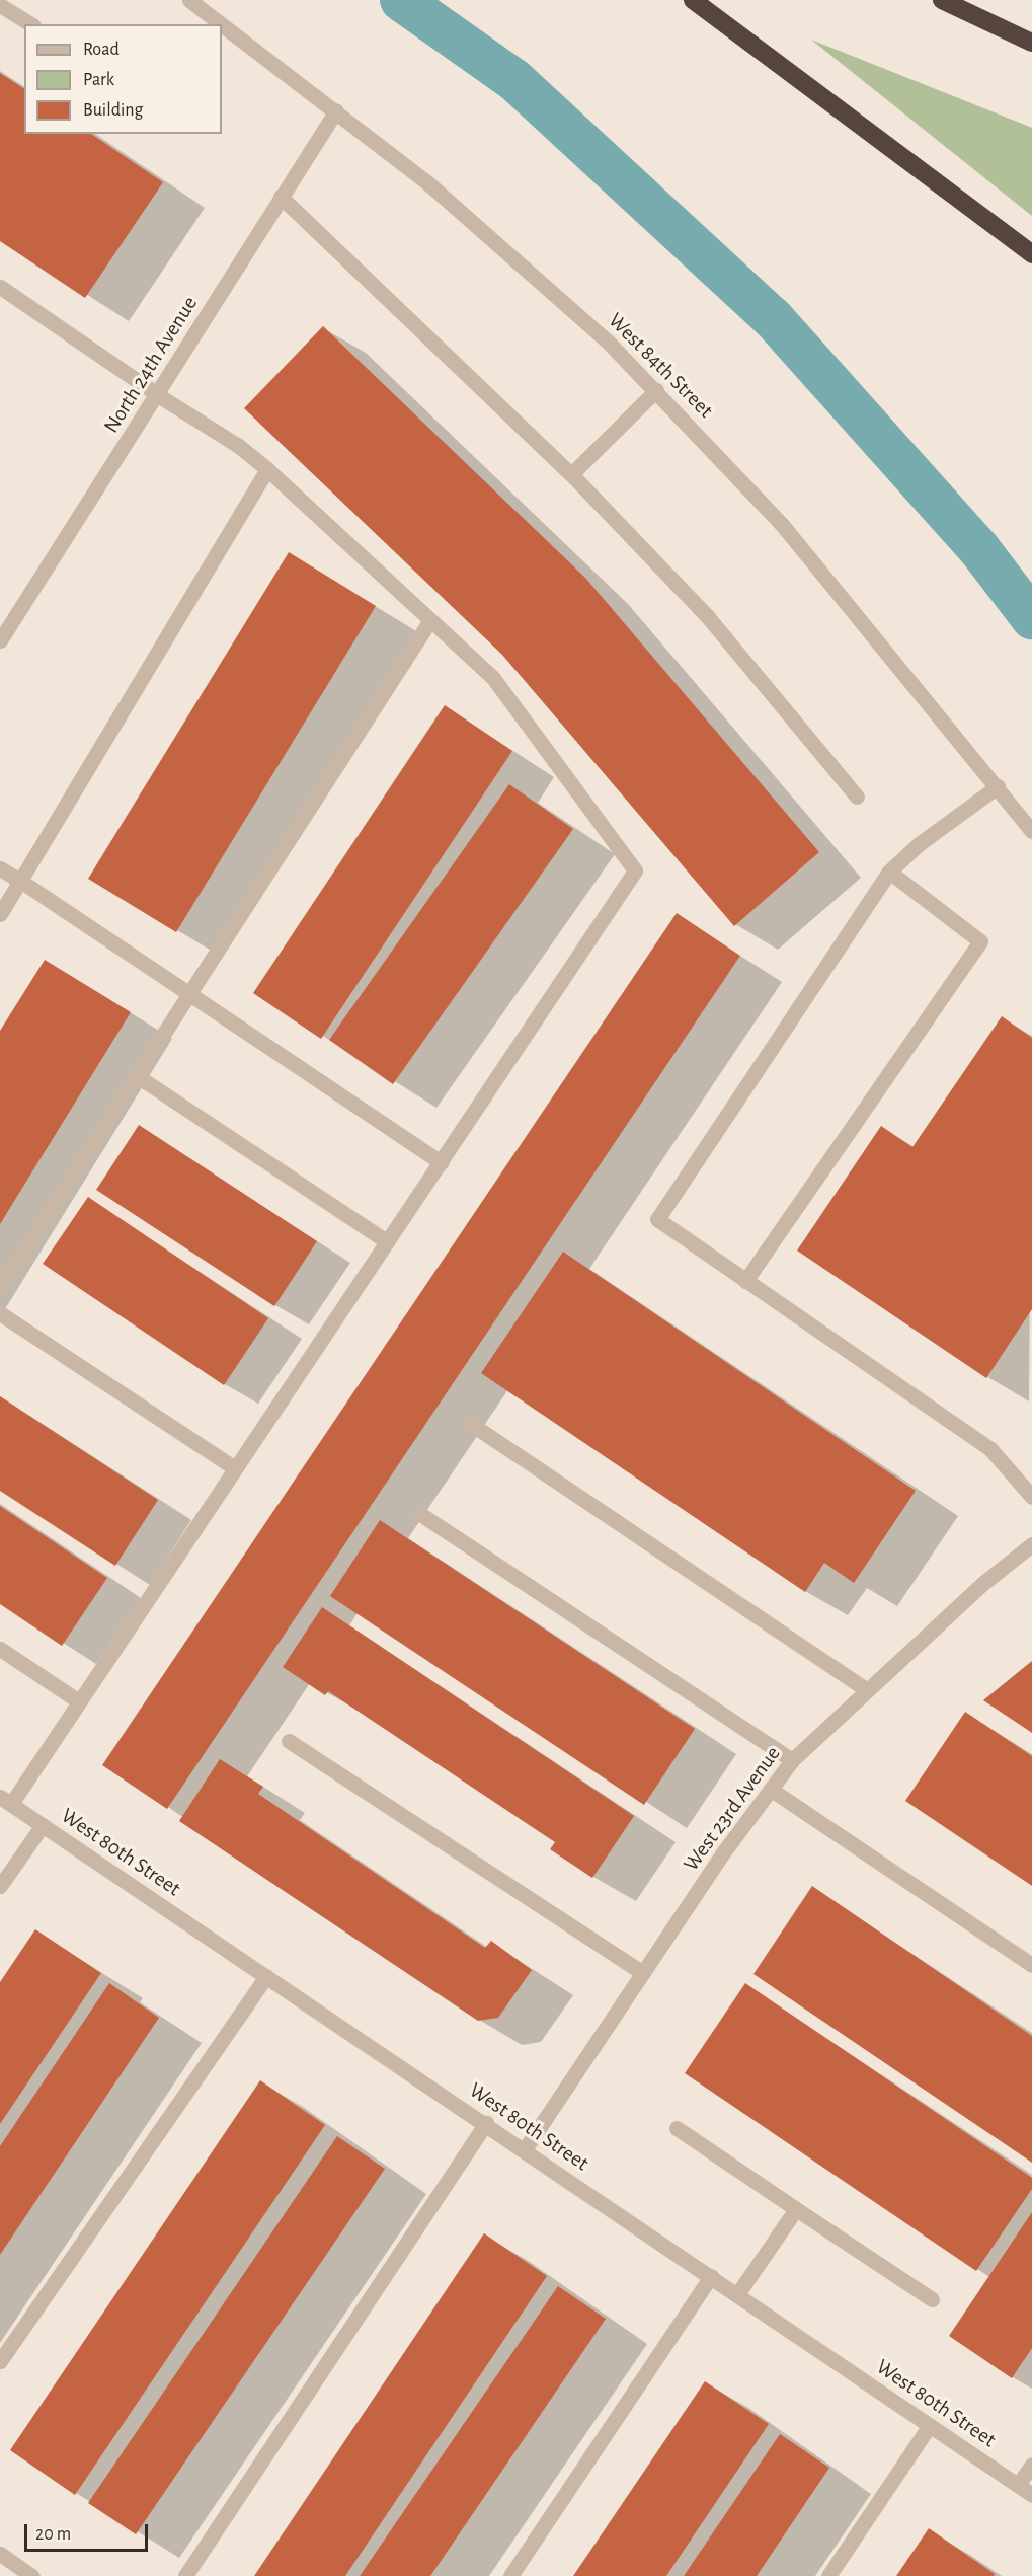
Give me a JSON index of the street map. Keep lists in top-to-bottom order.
{
  "streets": {
    "street": [
      "North 24th Avenue",
      "West 84th Street",
      "West 23rd Avenue",
      "West 80th Street"
    ]
  },
  "crossings": [
    ["North 24th Avenue", "West 84th Street"],
    ["West 23rd Avenue", "West 80th Street"]
  ],
  "legend": ["Road", "Park", "Building"],
  "scale_bar": "20 m"
}
